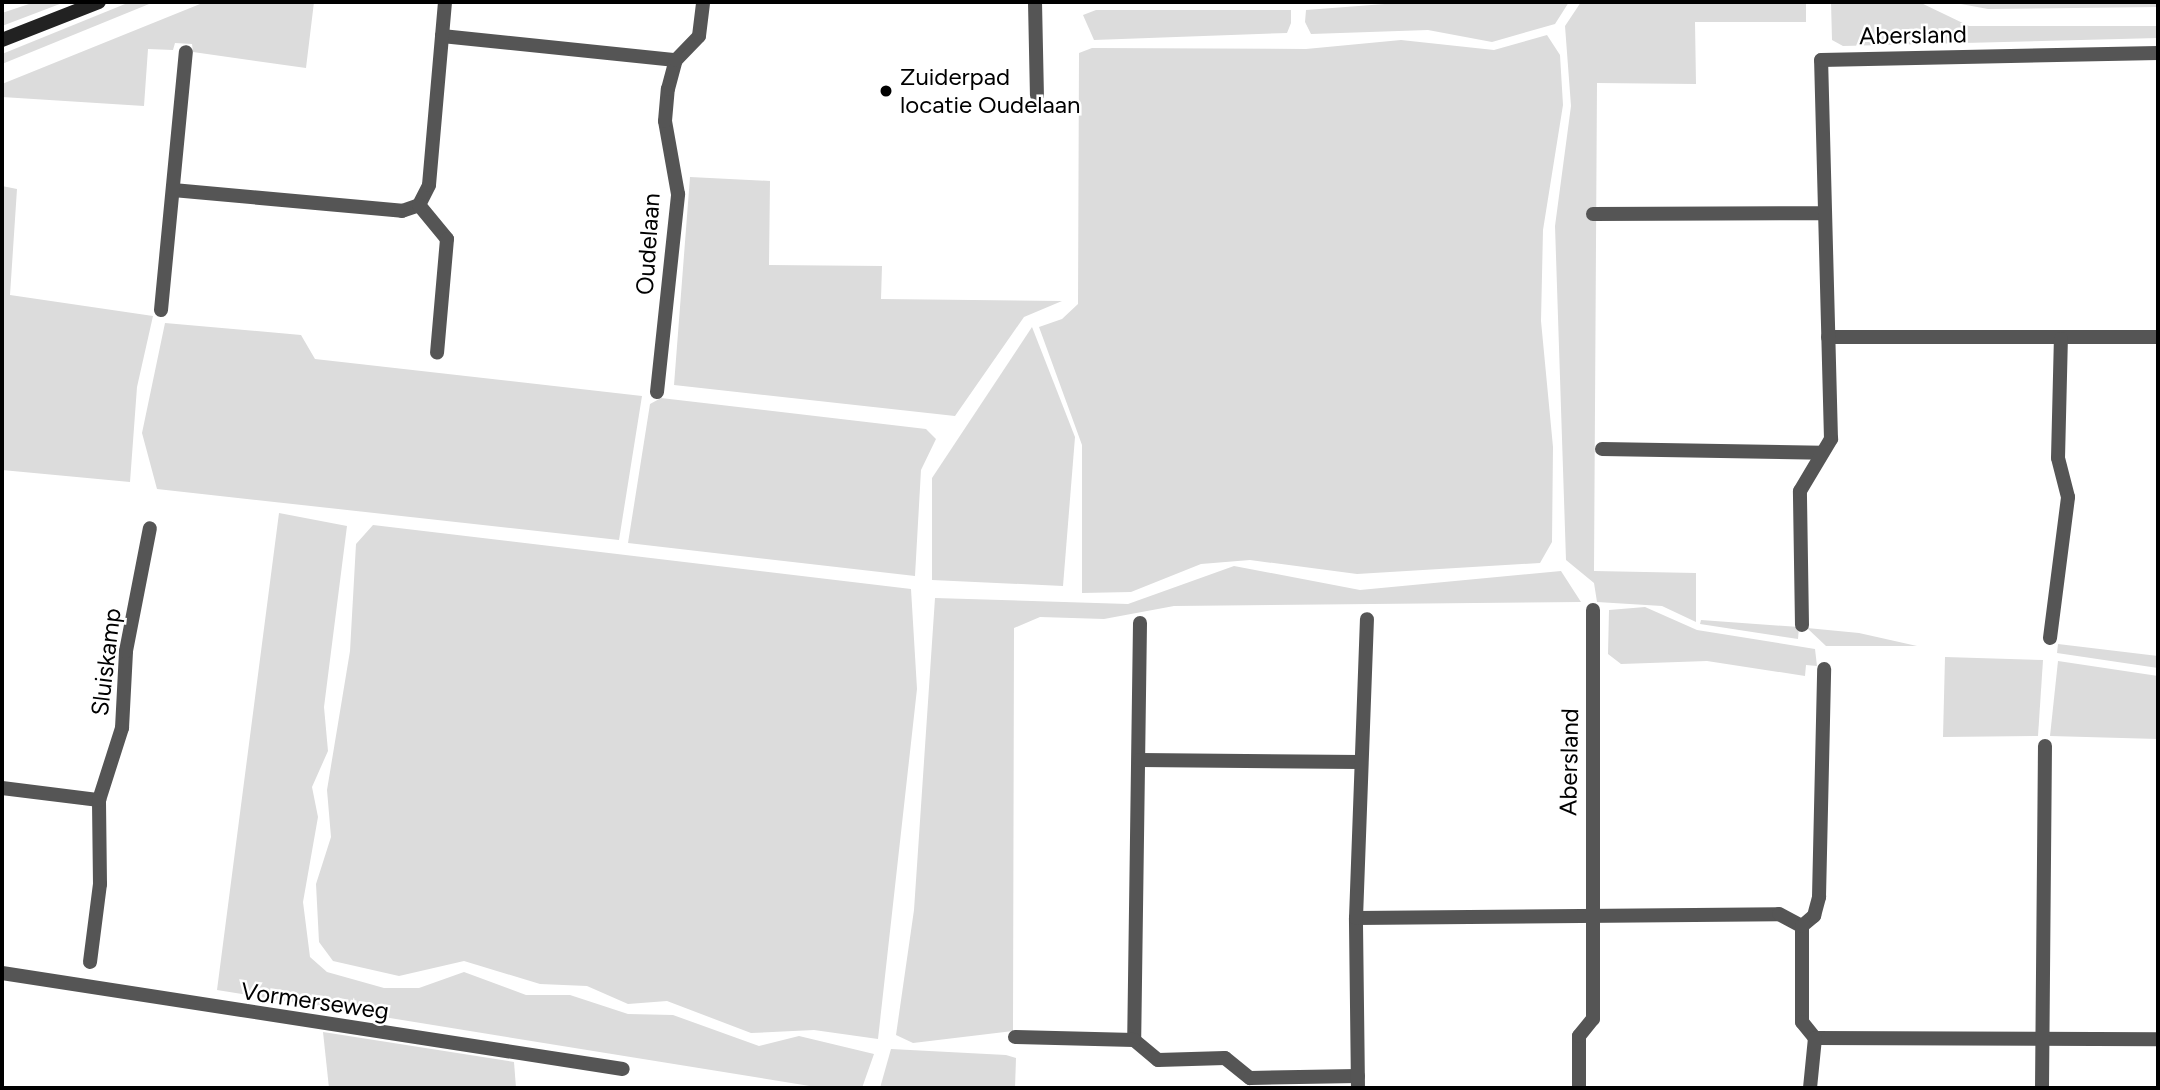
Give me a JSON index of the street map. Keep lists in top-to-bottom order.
{
  "streets": {
    "street": [
      "Abersland",
      "Oudelaan",
      "Sluiskamp",
      "Vormerseweg"
    ]
  },
  "places": ["Zuiderpad locatie Oudelaan"]
}
